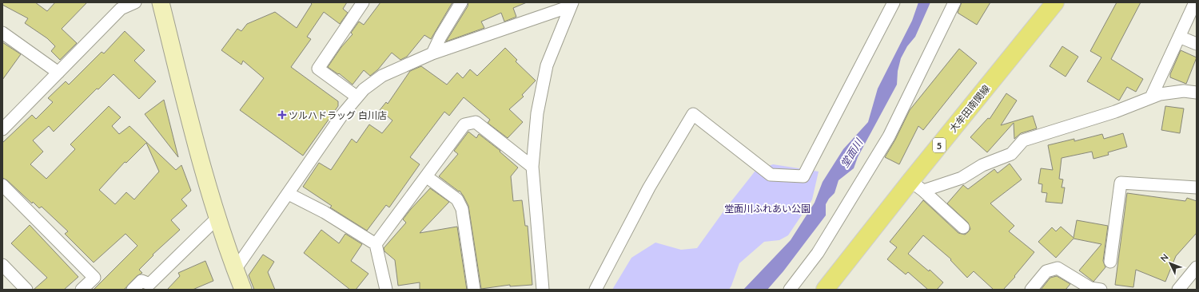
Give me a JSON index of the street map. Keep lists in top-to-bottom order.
{
  "streets": {
    "main road": ["大牟田南関線", "5"]
  },
  "water": ["堂面川"],
  "parks": ["堂面川ふれあい公園"],
  "places": {
    "health": ["ツルハドラッグ 白川店"]
  },
  "north": "top left"
}
